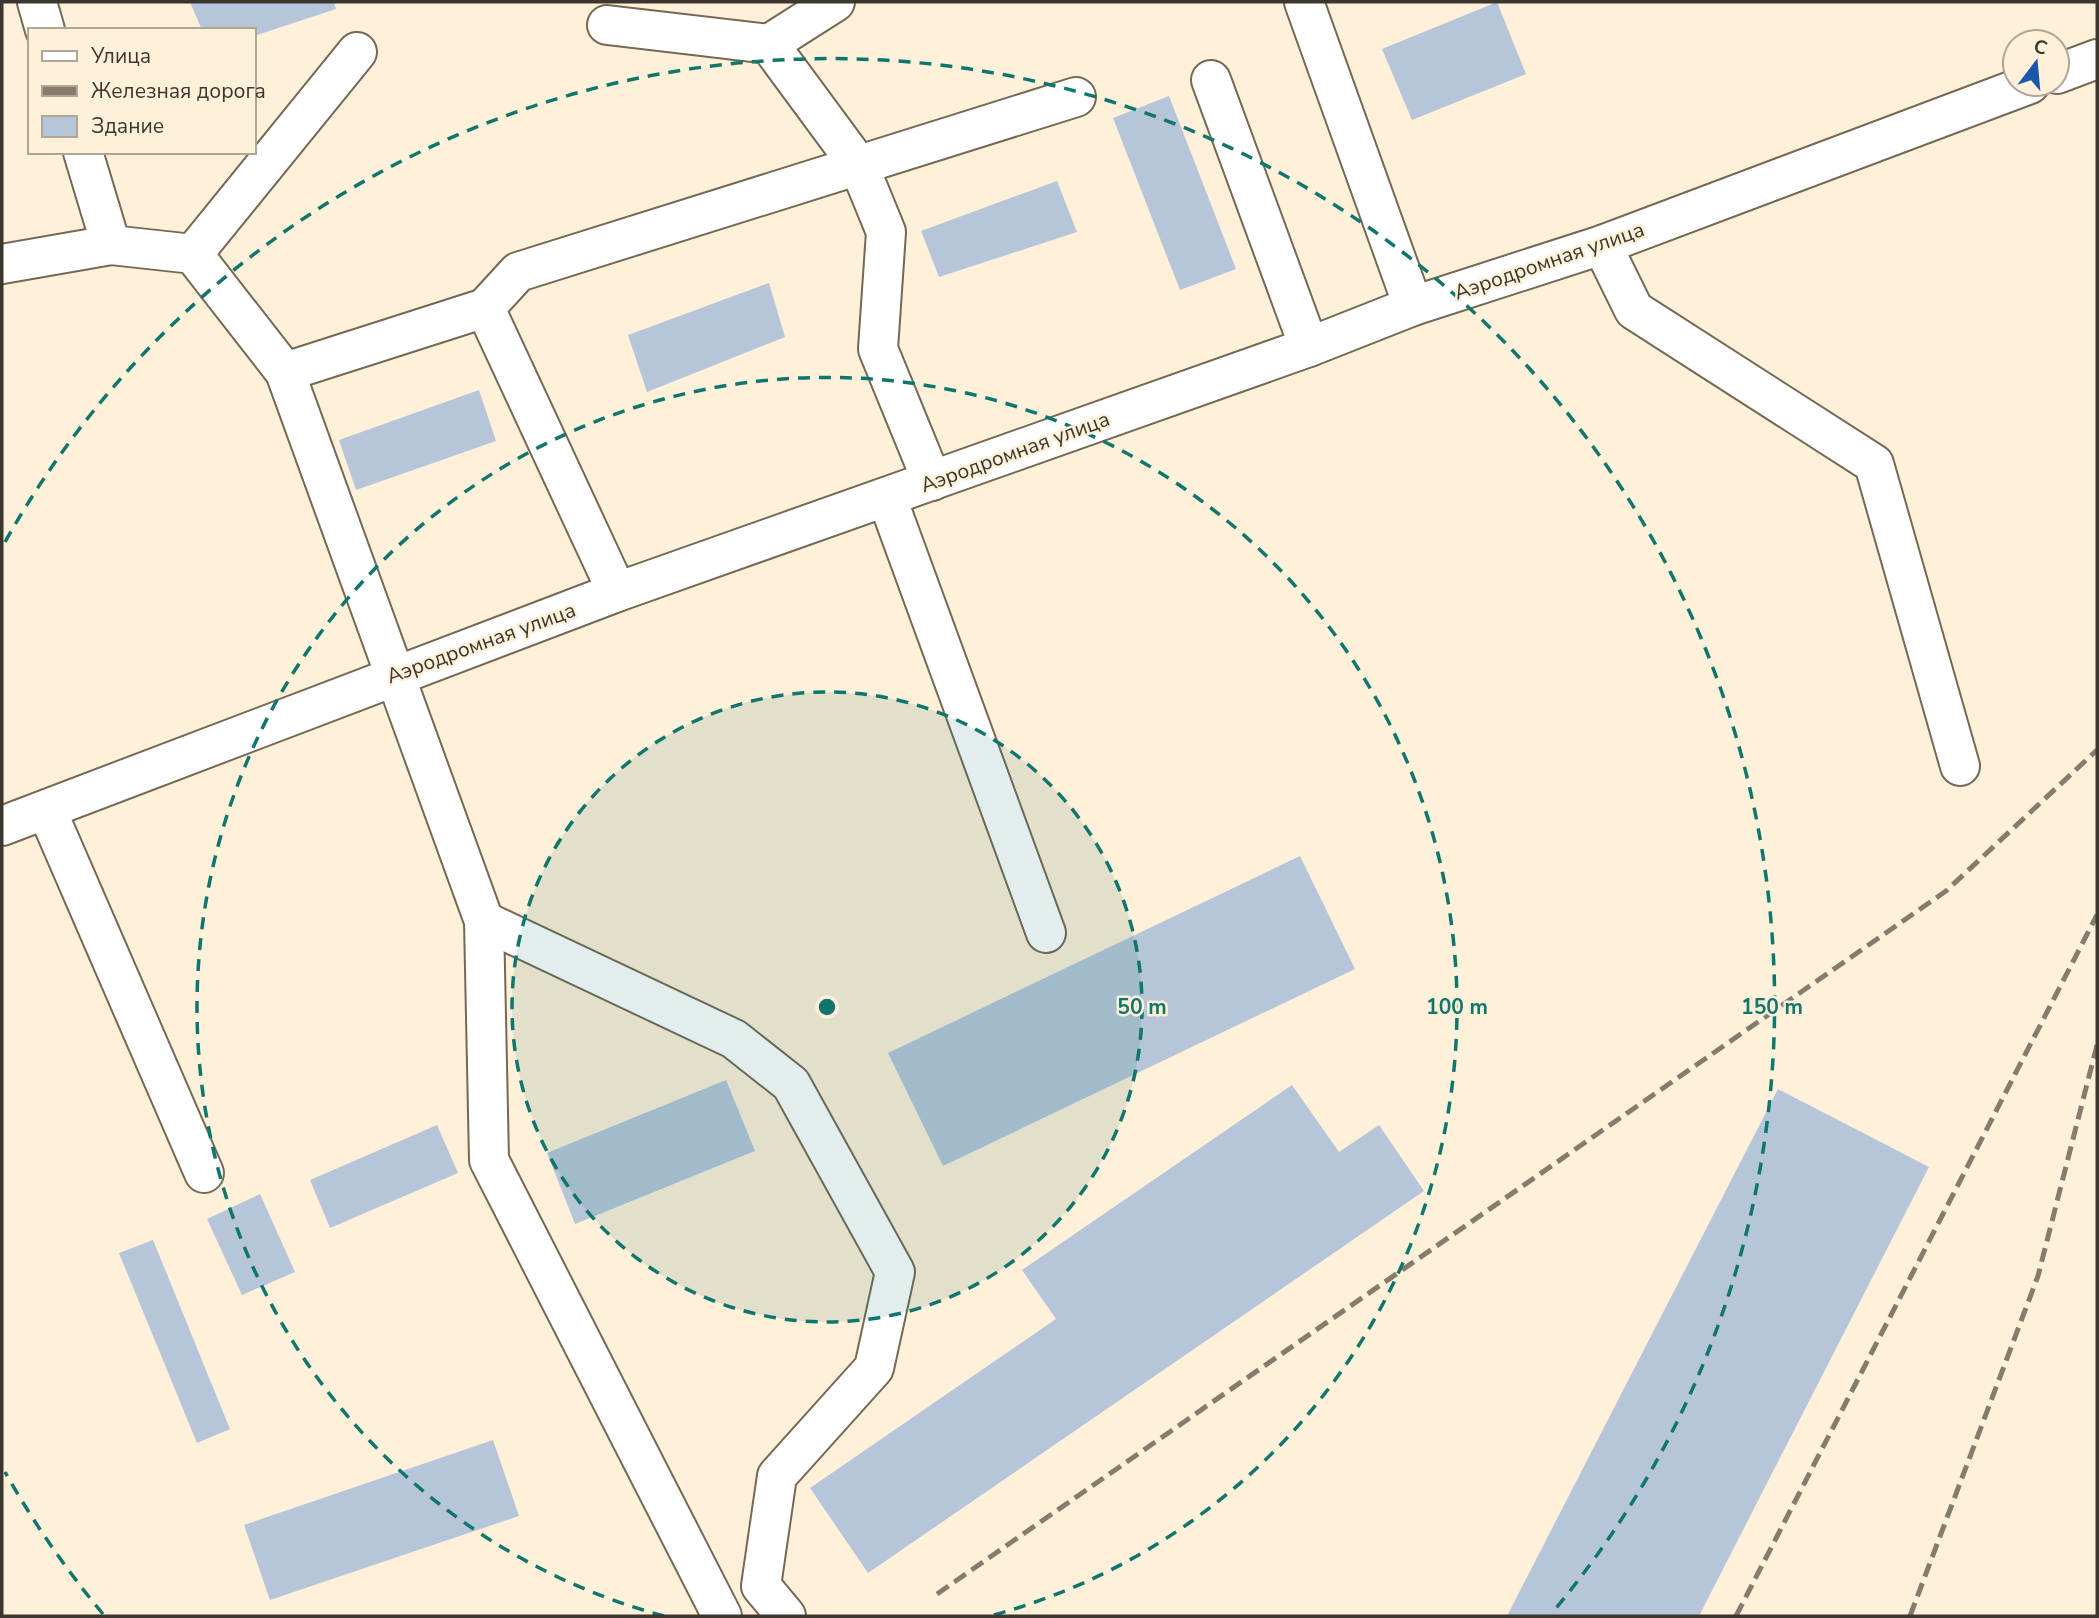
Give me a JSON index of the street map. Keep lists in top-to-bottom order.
{
  "streets": {
    "main road": ["Аэродромная улица"]
  },
  "legend": ["Улица", "Железная дорога", "Здание"],
  "north": "top",
  "rings": ["50 m", "100 m", "150 m"]
}
